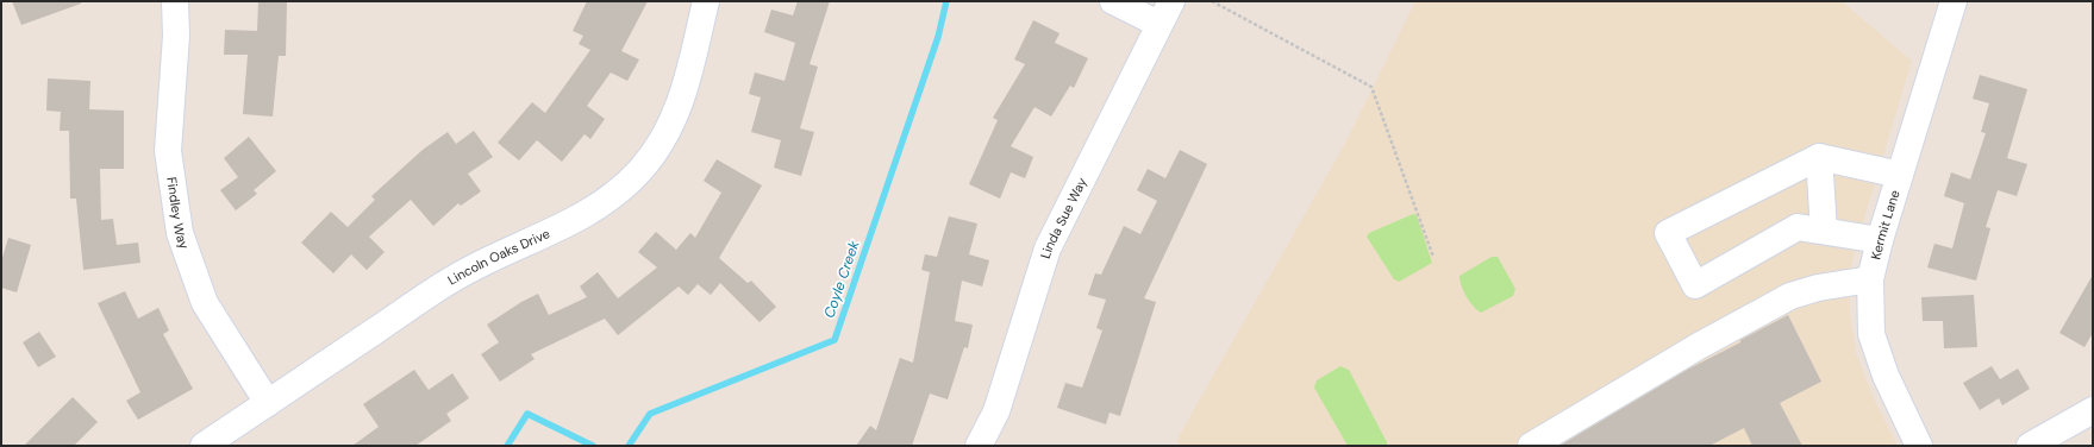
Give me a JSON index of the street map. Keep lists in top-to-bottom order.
{
  "streets": {
    "street": [
      "Findley Way",
      "Linda Sue Way",
      "Kermit Lane",
      "Lincoln Oaks Drive"
    ]
  },
  "crossings": [
    ["Findley Way", "Lincoln Oaks Drive"]
  ],
  "water": ["Coyle Creek"]
}
